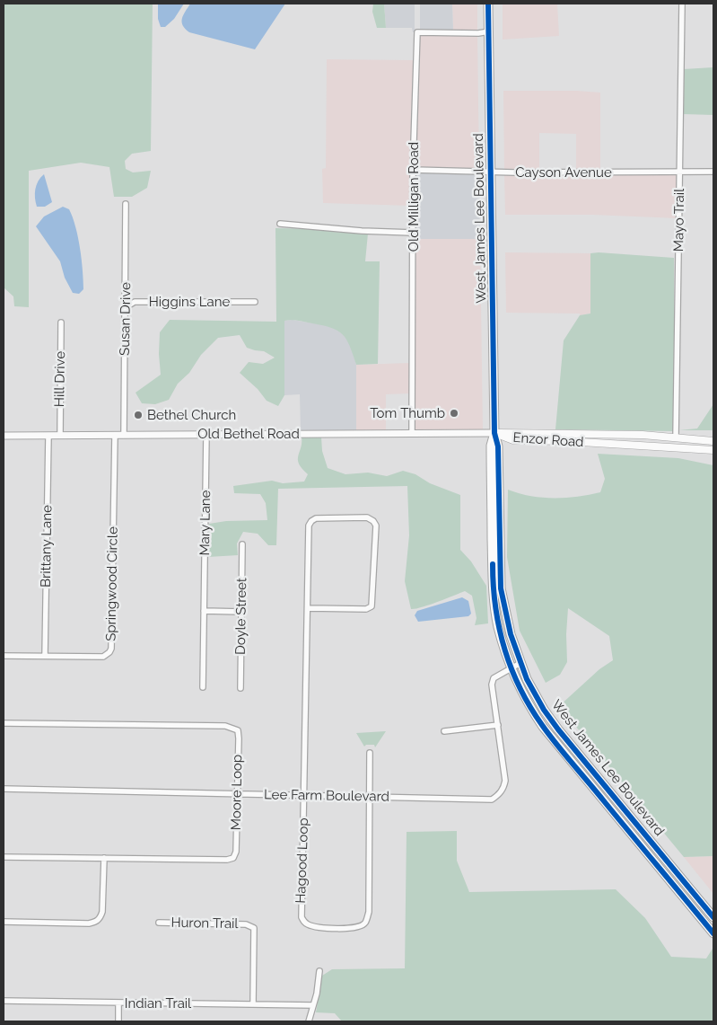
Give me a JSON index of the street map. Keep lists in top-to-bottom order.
{
  "streets": {
    "main road": ["West James Lee Boulevard", "Enzor Road"],
    "street": [
      "Cayson Avenue",
      "Old Milligan Road",
      "Mayo Trail",
      "Higgins Lane",
      "Susan Drive",
      "Hill Drive",
      "Old Bethel Road",
      "Mary Lane",
      "Brittany Lane",
      "Springwood Circle",
      "Doyle Street",
      "Moore Loop",
      "Lee Farm Boulevard",
      "Hagood Loop",
      "Huron Trail",
      "Indian Trail"
    ]
  },
  "crossings": [
    ["Cayson Avenue", "Old Milligan Road"],
    ["Cayson Avenue", "West James Lee Boulevard"],
    ["Cayson Avenue", "Mayo Trail"],
    ["Old Milligan Road", "West James Lee Boulevard"],
    ["Old Milligan Road", "Old Bethel Road"],
    ["West James Lee Boulevard", "Old Bethel Road"],
    ["West James Lee Boulevard", "Enzor Road"],
    ["West James Lee Boulevard", "Lee Farm Boulevard"],
    ["Mayo Trail", "Enzor Road"],
    ["Higgins Lane", "Susan Drive"],
    ["Susan Drive", "Old Bethel Road"],
    ["Hill Drive", "Old Bethel Road"],
    ["Old Bethel Road", "Enzor Road"],
    ["Old Bethel Road", "Mary Lane"],
    ["Old Bethel Road", "Brittany Lane"],
    ["Old Bethel Road", "Springwood Circle"],
    ["Brittany Lane", "Springwood Circle"],
    ["Moore Loop", "Lee Farm Boulevard"],
    ["Lee Farm Boulevard", "Hagood Loop"],
    ["Huron Trail", "Indian Trail"]
  ],
  "places": ["Tom Thumb", "Bethel Church"]
}
